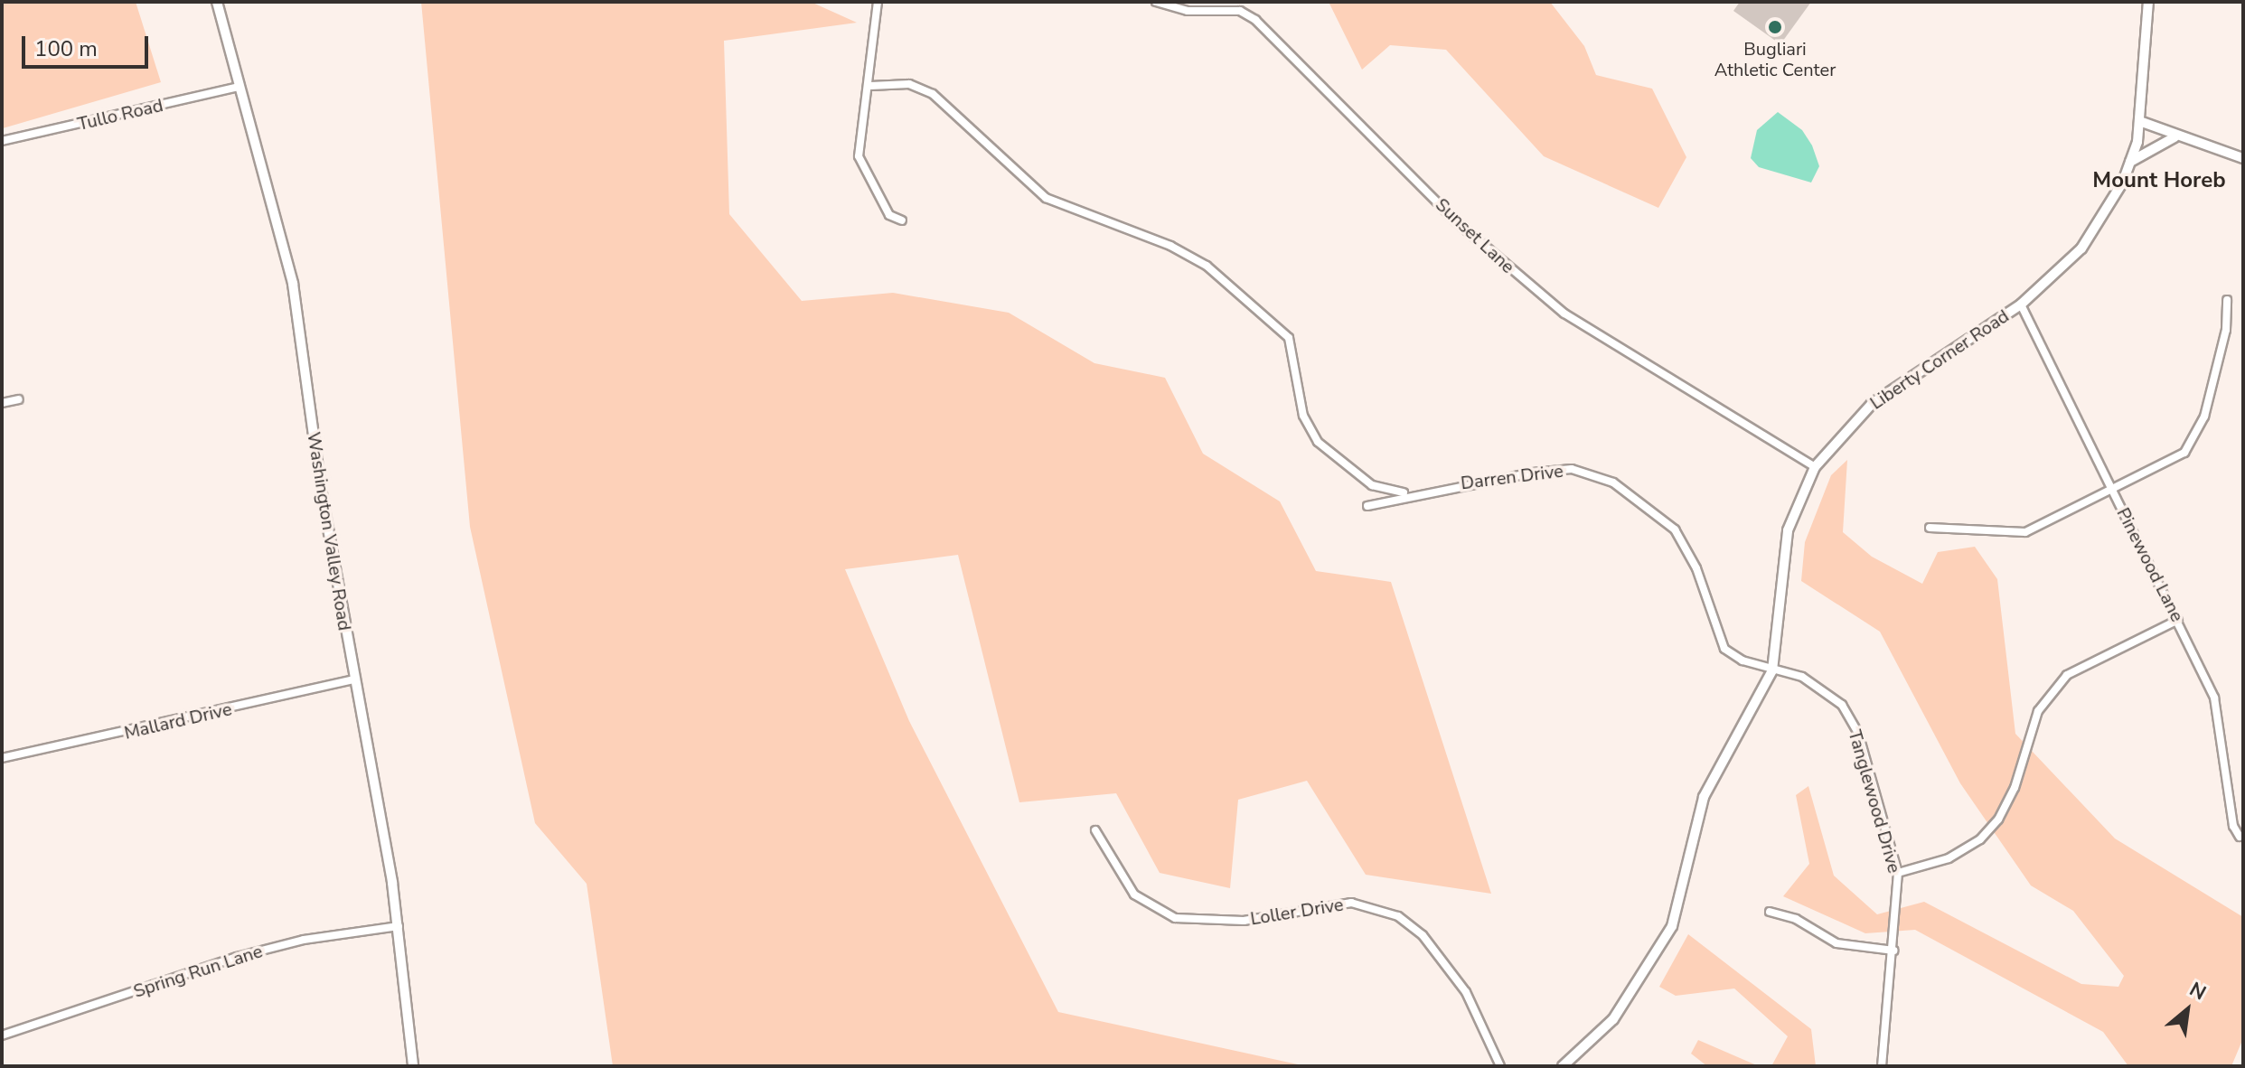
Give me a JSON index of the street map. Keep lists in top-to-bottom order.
{
  "streets": {
    "street": [
      "Tullo Road",
      "Sunset Lane",
      "Liberty Corner Road",
      "Darren Drive",
      "Washington Valley Road",
      "Pinewood Lane",
      "Mallard Drive",
      "Tanglewood Drive",
      "Loller Drive",
      "Spring Run Lane"
    ]
  },
  "crossings": [
    ["Tullo Road", "Washington Valley Road"],
    ["Sunset Lane", "Liberty Corner Road"],
    ["Liberty Corner Road", "Darren Drive"],
    ["Liberty Corner Road", "Pinewood Lane"],
    ["Liberty Corner Road", "Tanglewood Drive"],
    ["Darren Drive", "Tanglewood Drive"],
    ["Washington Valley Road", "Mallard Drive"],
    ["Washington Valley Road", "Spring Run Lane"]
  ],
  "districts": ["Mount Horeb"],
  "places": ["Bugliari Athletic Center"],
  "scale_bar": "100 m",
  "north": "top right"
}
